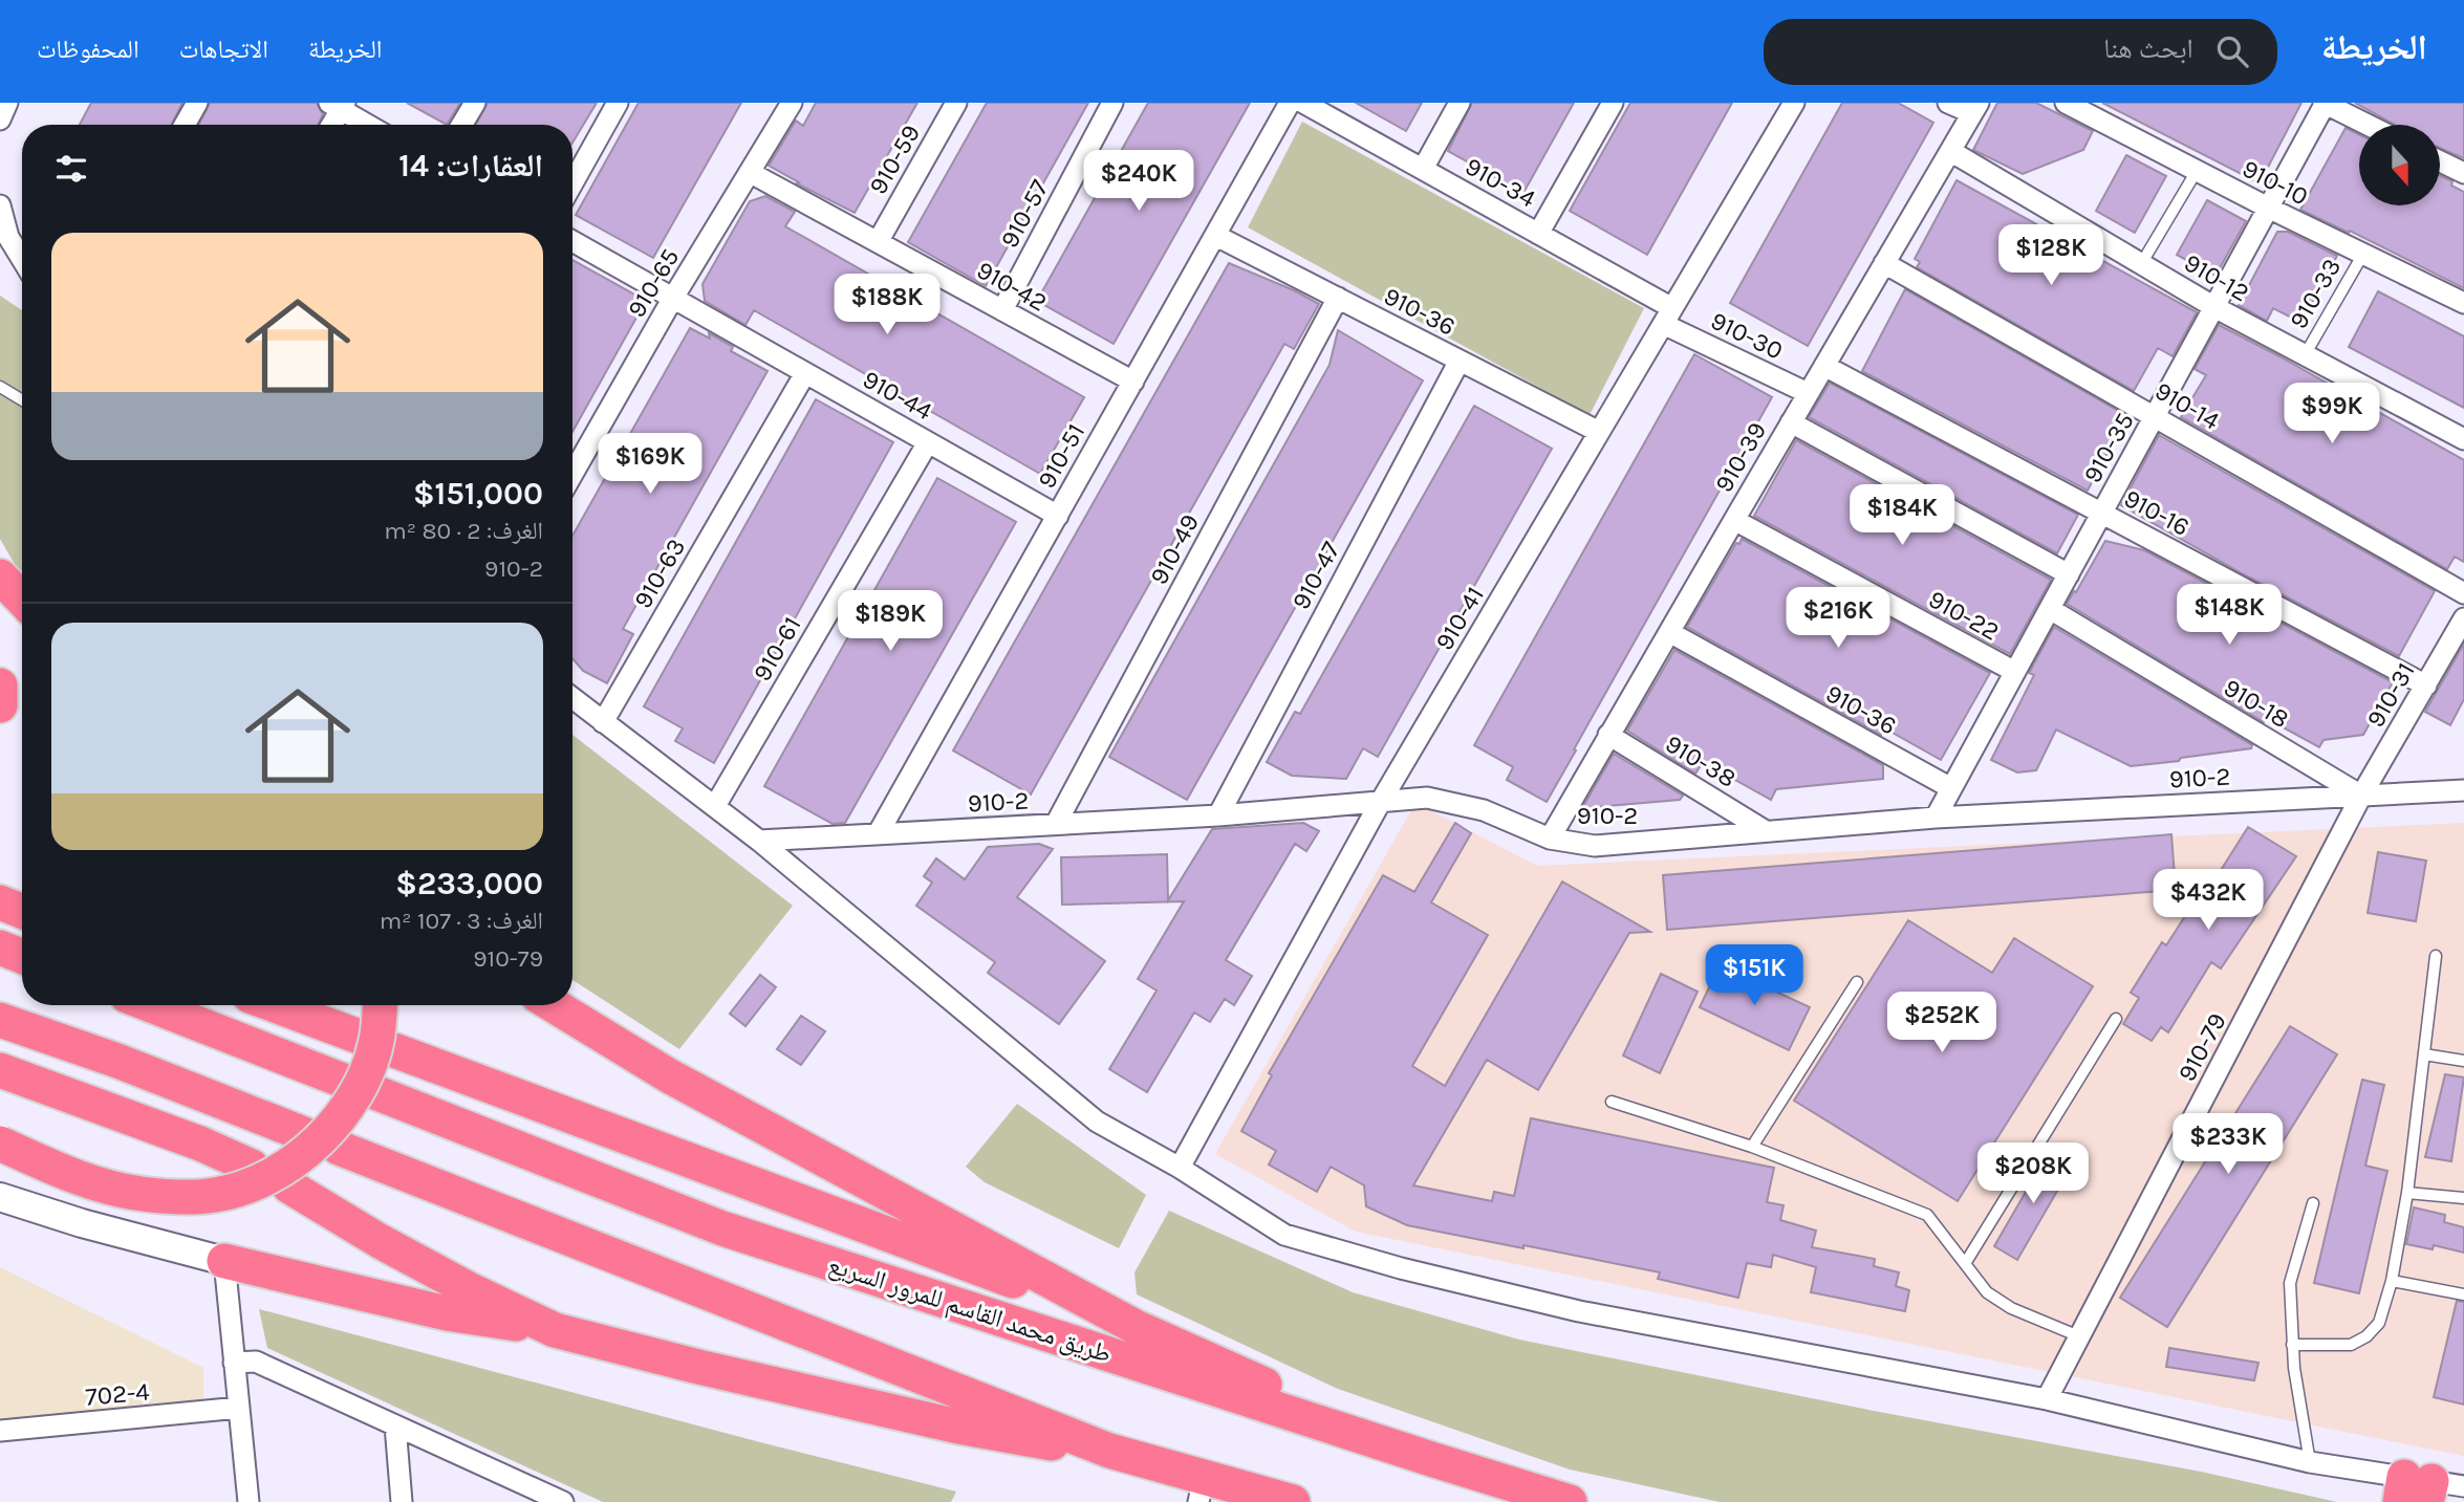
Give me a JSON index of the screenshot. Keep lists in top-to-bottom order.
{
  "streets": {
    "highway": ["طريق محمد القاسم للمرور السريع"],
    "street": [
      "910-59",
      "910-34",
      "910-10",
      "910-57",
      "910-12",
      "910-65",
      "910-42",
      "910-36",
      "910-30",
      "910-44",
      "910-14",
      "910-35",
      "910-51",
      "910-39",
      "910-16",
      "910-49",
      "910-63",
      "910-47",
      "910-22",
      "910-41",
      "910-61",
      "910-31",
      "910-18",
      "910-38",
      "910-2",
      "910-79",
      "702-4"
    ],
    "lane": ["910-33"]
  },
  "crossings": [
    ["910-59", "910-42"],
    ["910-34", "910-30"],
    ["910-34", "910-41"],
    ["910-10", "910-33"],
    ["910-10", "910-35"],
    ["910-57", "910-42"],
    ["910-12", "910-33"],
    ["910-12", "910-35"],
    ["910-12", "910-39"],
    ["910-65", "910-42"],
    ["910-65", "910-44"],
    ["910-42", "910-51"],
    ["910-36", "910-35"],
    ["910-36", "910-51"],
    ["910-36", "910-39"],
    ["910-36", "910-49"],
    ["910-36", "910-47"],
    ["910-36", "910-41"],
    ["910-30", "910-39"],
    ["910-30", "910-41"],
    ["910-44", "910-51"],
    ["910-44", "910-63"],
    ["910-44", "910-61"],
    ["910-14", "910-35"],
    ["910-14", "910-39"],
    ["910-35", "910-16"],
    ["910-35", "910-22"],
    ["910-35", "910-18"],
    ["910-35", "910-2"],
    ["910-51", "910-2"],
    ["910-39", "910-16"],
    ["910-39", "910-22"],
    ["910-39", "910-38"],
    ["910-39", "910-2"],
    ["910-16", "910-31"],
    ["910-49", "910-2"],
    ["910-47", "910-2"],
    ["910-41", "910-2"],
    ["910-31", "910-18"],
    ["910-31", "910-2"],
    ["910-31", "910-79"],
    ["910-18", "910-2"],
    ["910-18", "910-79"],
    ["910-38", "910-2"],
    ["910-2", "910-79"]
  ],
  "north": "bottom",
  "page": {
    "header": "الخريطة",
    "search": "ابحث هنا",
    "nav": ["الخريطة", "الاتجاهات", "المحفوظات"],
    "heading": "العقارات: 14",
    "price": [
      "$240K",
      "$128K",
      "$188K",
      "$99K",
      "$169K",
      "$184K",
      "$148K",
      "$216K",
      "$189K",
      "$432K",
      "$151K",
      "$252K",
      "$233K",
      "$208K"
    ],
    "list": [
      {
        "name": "$151,000",
        "note": "الغرف: 2 · 80 m² · 910-2"
      },
      {
        "name": "$233,000",
        "note": "الغرف: 3 · 107 m² · 910-79"
      }
    ]
  }
}
